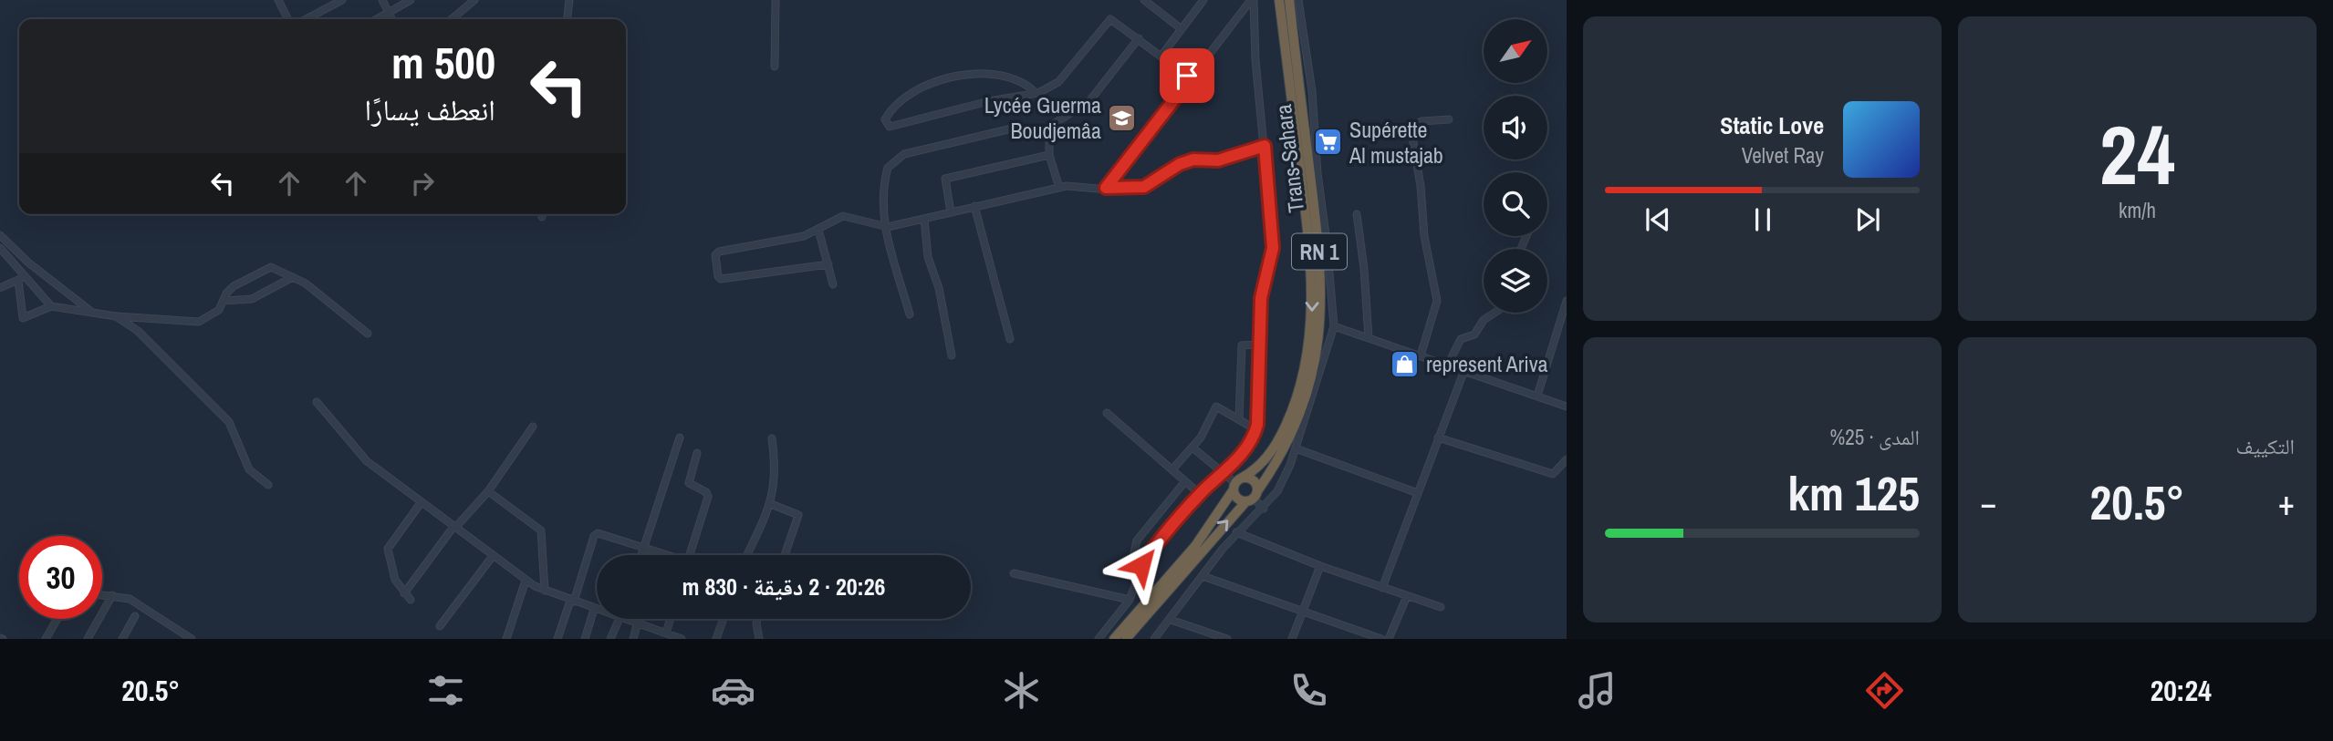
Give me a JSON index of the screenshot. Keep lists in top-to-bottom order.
{
  "streets": {
    "highway": ["Trans-Sahara", "RN 1"]
  },
  "places": {
    "school or university": ["Lycée Guerma Boudjemâa"],
    "supermarket": ["Supérette Al mustajab"],
    "shop": ["represent Ariva"]
  },
  "north": "top right",
  "page": {
    "tile": [
      ["24", "km/h"],
      "التكييف",
      ["المدى · 25%", "125 km"]
    ],
    "turn": ["500 m", "انعطف يسارًا"],
    "song": ["Static Love", "Velvet Ray"],
    "heat": ["−", "20.5°", "+"],
    "limit": "30",
    "trip": "20:26 · 2 دقيقة · 830 m",
    "tabs": ["20:24", "20.5°"]
  }
}
